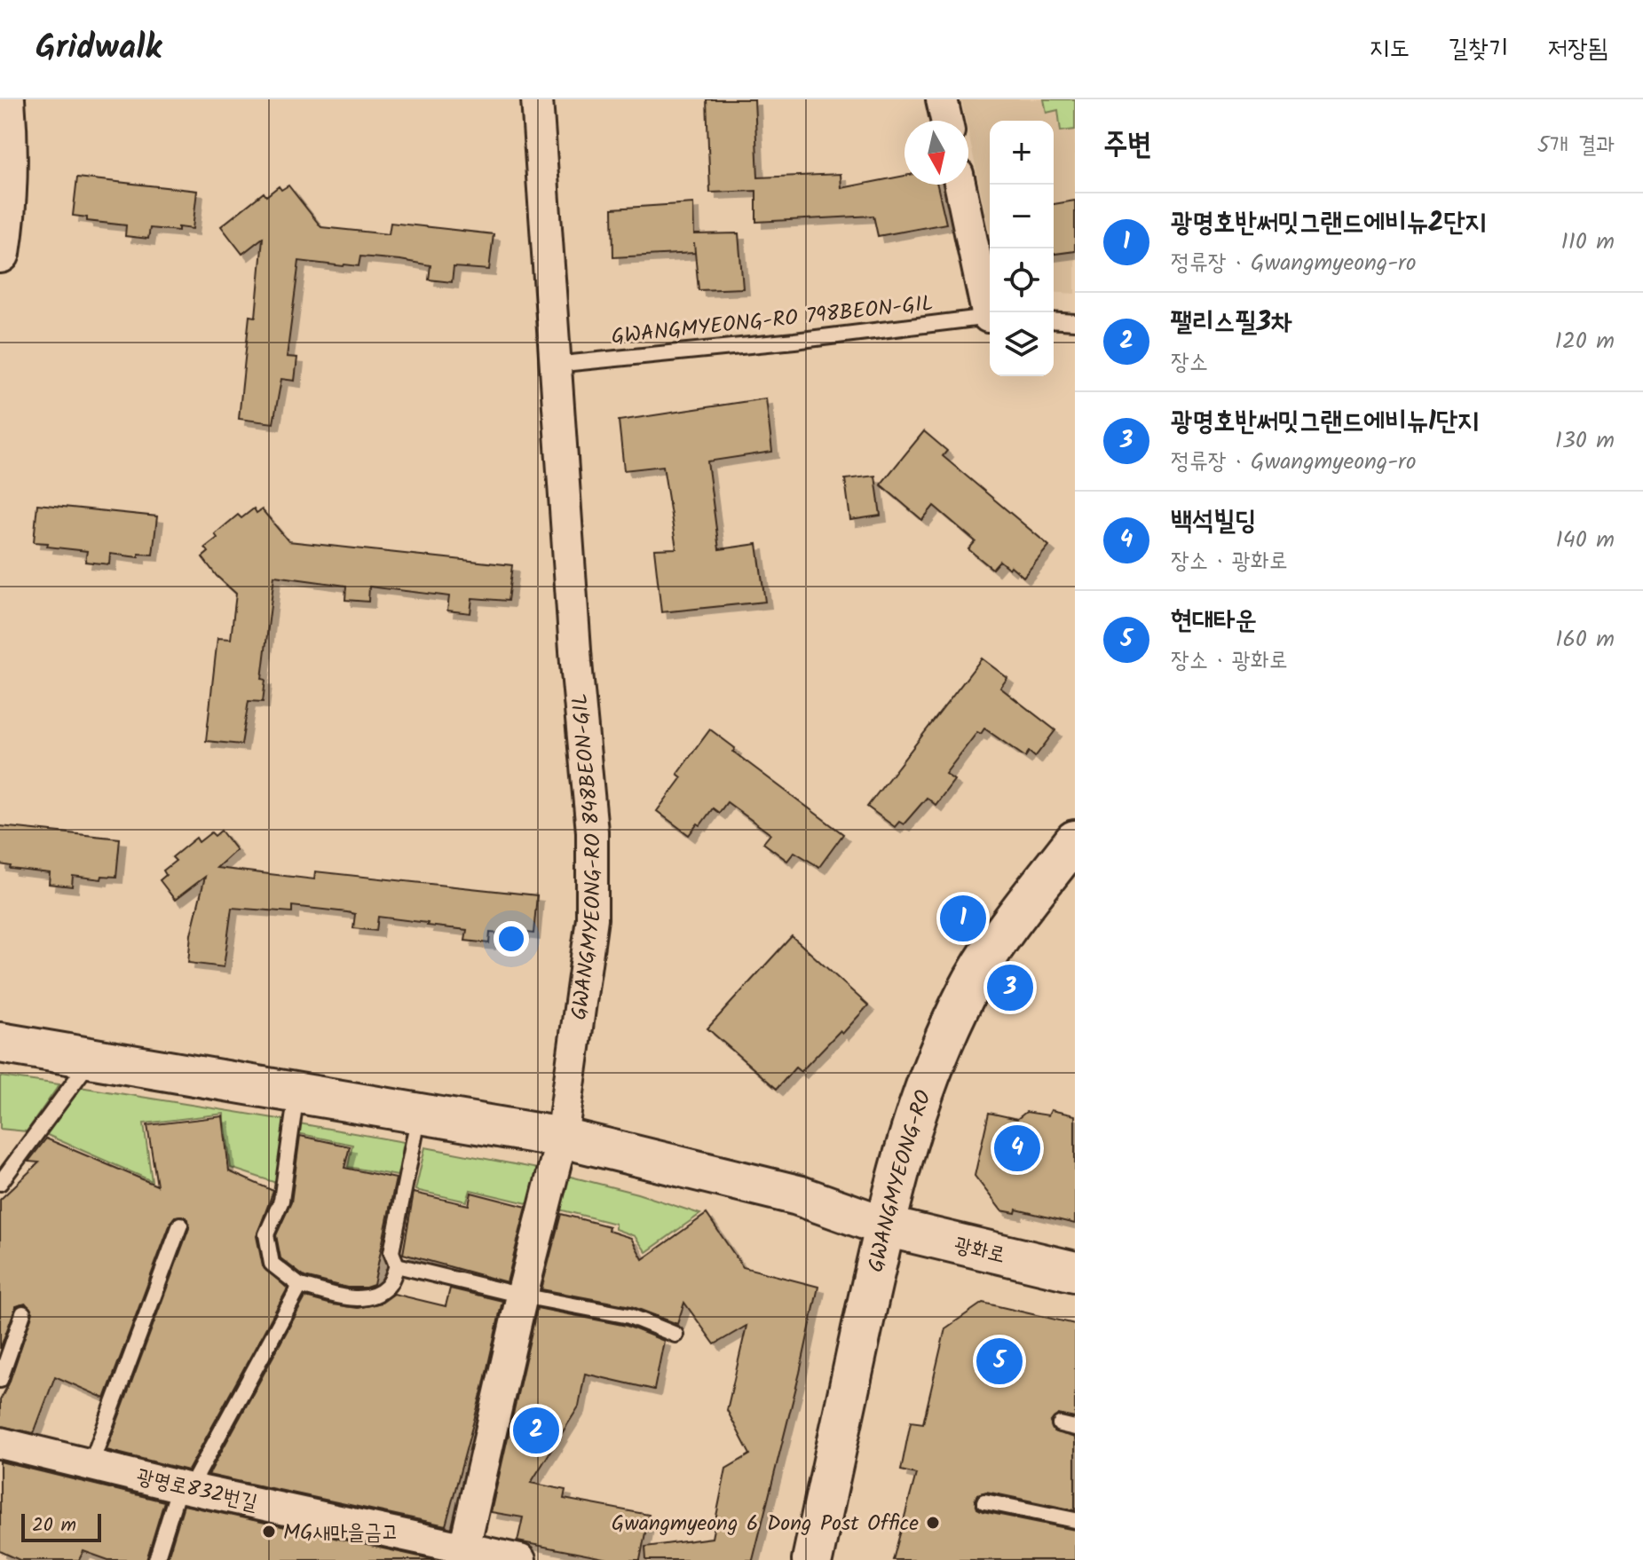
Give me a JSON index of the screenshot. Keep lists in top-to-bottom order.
{
  "streets": {
    "street": [
      "GWANGMYEONG-RO 848BEON-GIL",
      "GWANGMYEONG-RO",
      "광화로",
      "광명로832번길"
    ],
    "lane": ["GWANGMYEONG-RO 798BEON-GIL"]
  },
  "crossings": [
    ["GWANGMYEONG-RO 798BEON-GIL", "GWANGMYEONG-RO 848BEON-GIL"],
    ["GWANGMYEONG-RO 848BEON-GIL", "광화로"],
    ["GWANGMYEONG-RO 848BEON-GIL", "광명로832번길"],
    ["GWANGMYEONG-RO", "광화로"]
  ],
  "places": ["Gwangmyeong 6 Dong Post Office", "MG새마을금고"],
  "scale_bar": "20 m",
  "north": "bottom",
  "page": {
    "header": "Gridwalk",
    "nav": ["지도", "길찾기", "저장됨"],
    "heading": ["주변", "5개 결과"],
    "map_buttons": ["+", "−"],
    "list": [
      {
        "mark": "1",
        "name": "광명호반써밋그랜드에비뉴2단지",
        "note": "정류장 · Gwangmyeong-ro",
        "value": "110 m"
      },
      {
        "mark": "2",
        "name": "팰리스필3차",
        "note": "장소",
        "value": "120 m"
      },
      {
        "mark": "3",
        "name": "광명호반써밋그랜드에비뉴1단지",
        "note": "정류장 · Gwangmyeong-ro",
        "value": "130 m"
      },
      {
        "mark": "4",
        "name": "백석빌딩",
        "note": "장소 · 광화로",
        "value": "140 m"
      },
      {
        "mark": "5",
        "name": "현대타운",
        "note": "장소 · 광화로",
        "value": "160 m"
      }
    ],
    "pins": [
      "1",
      "3",
      "4",
      "5",
      "2"
    ],
    "scale": "20 m"
  }
}
